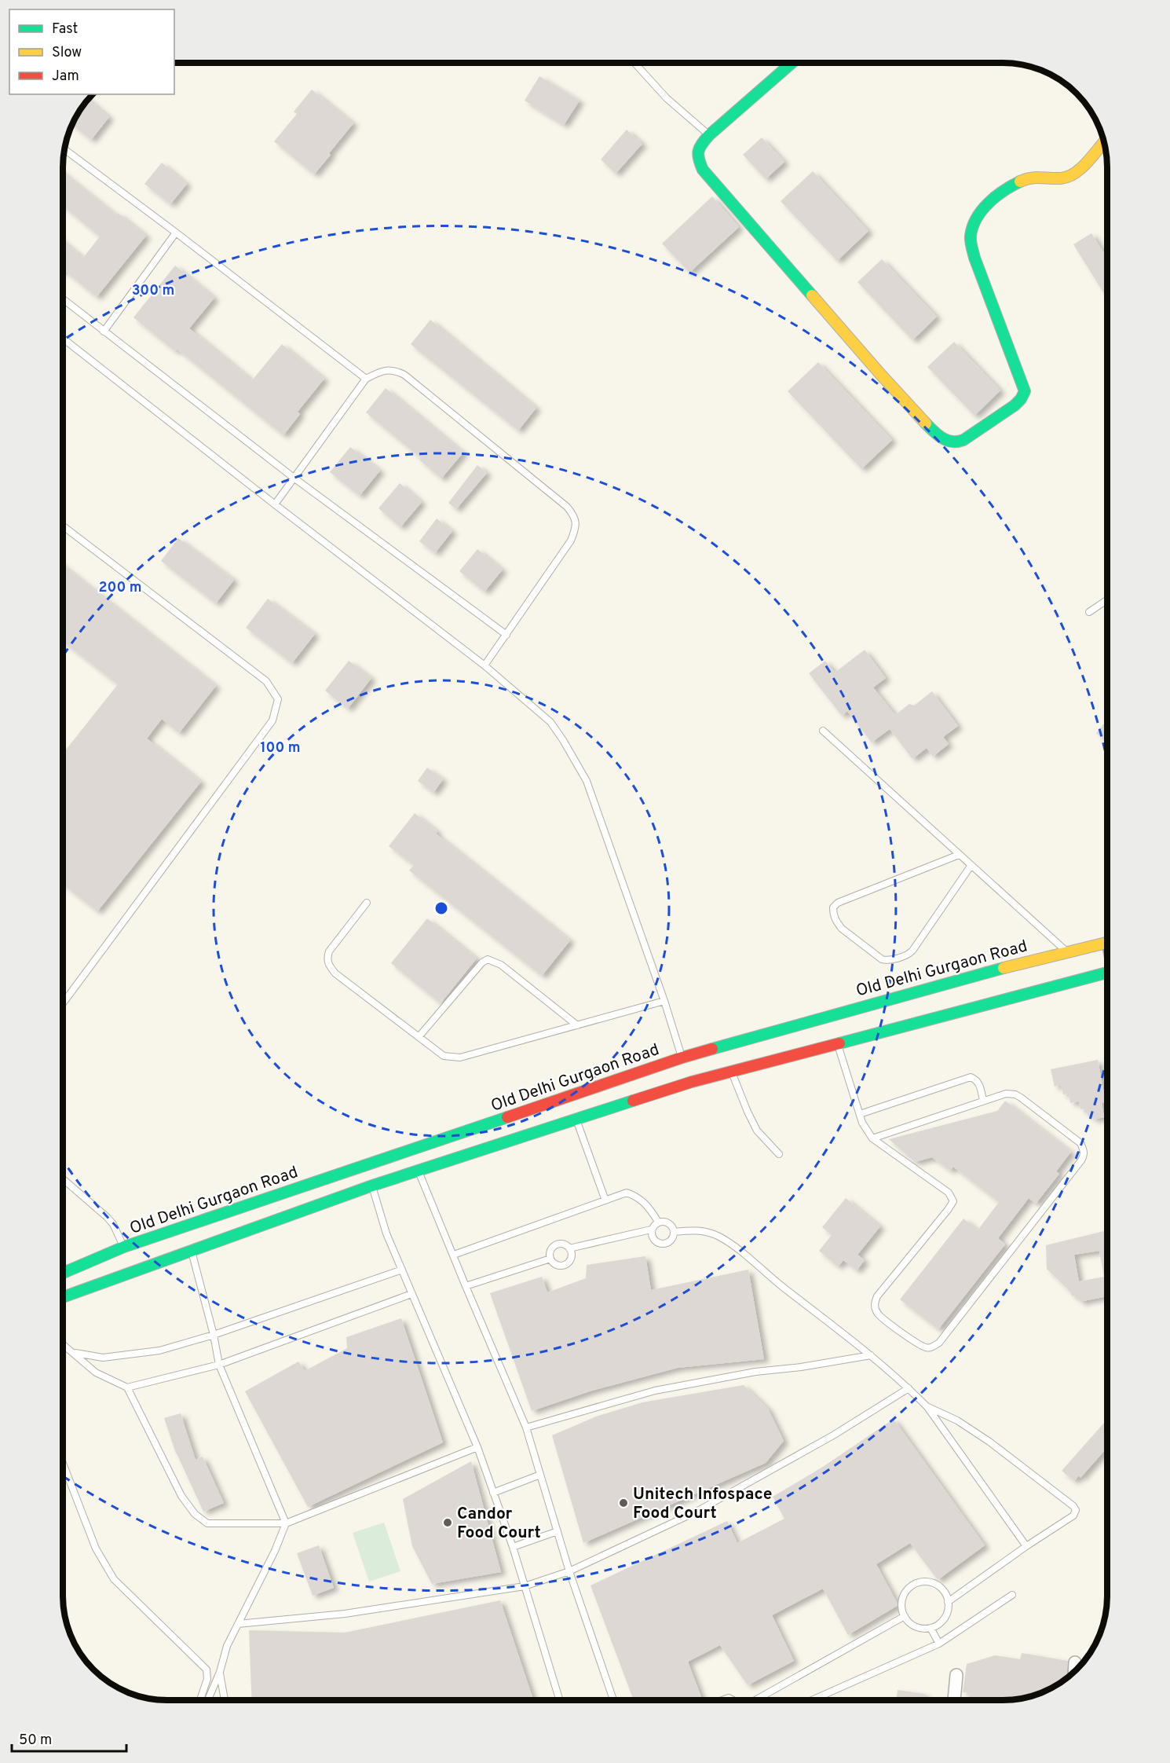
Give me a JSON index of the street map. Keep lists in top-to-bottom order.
{
  "streets": {
    "main road": ["Old Delhi Gurgaon Road"]
  },
  "places": ["Unitech Infospace Food Court", "Candor Food Court"],
  "legend": ["Fast", "Slow", "Jam"],
  "scale_bar": "50 m",
  "rings": ["300 m", "200 m", "100 m"]
}
